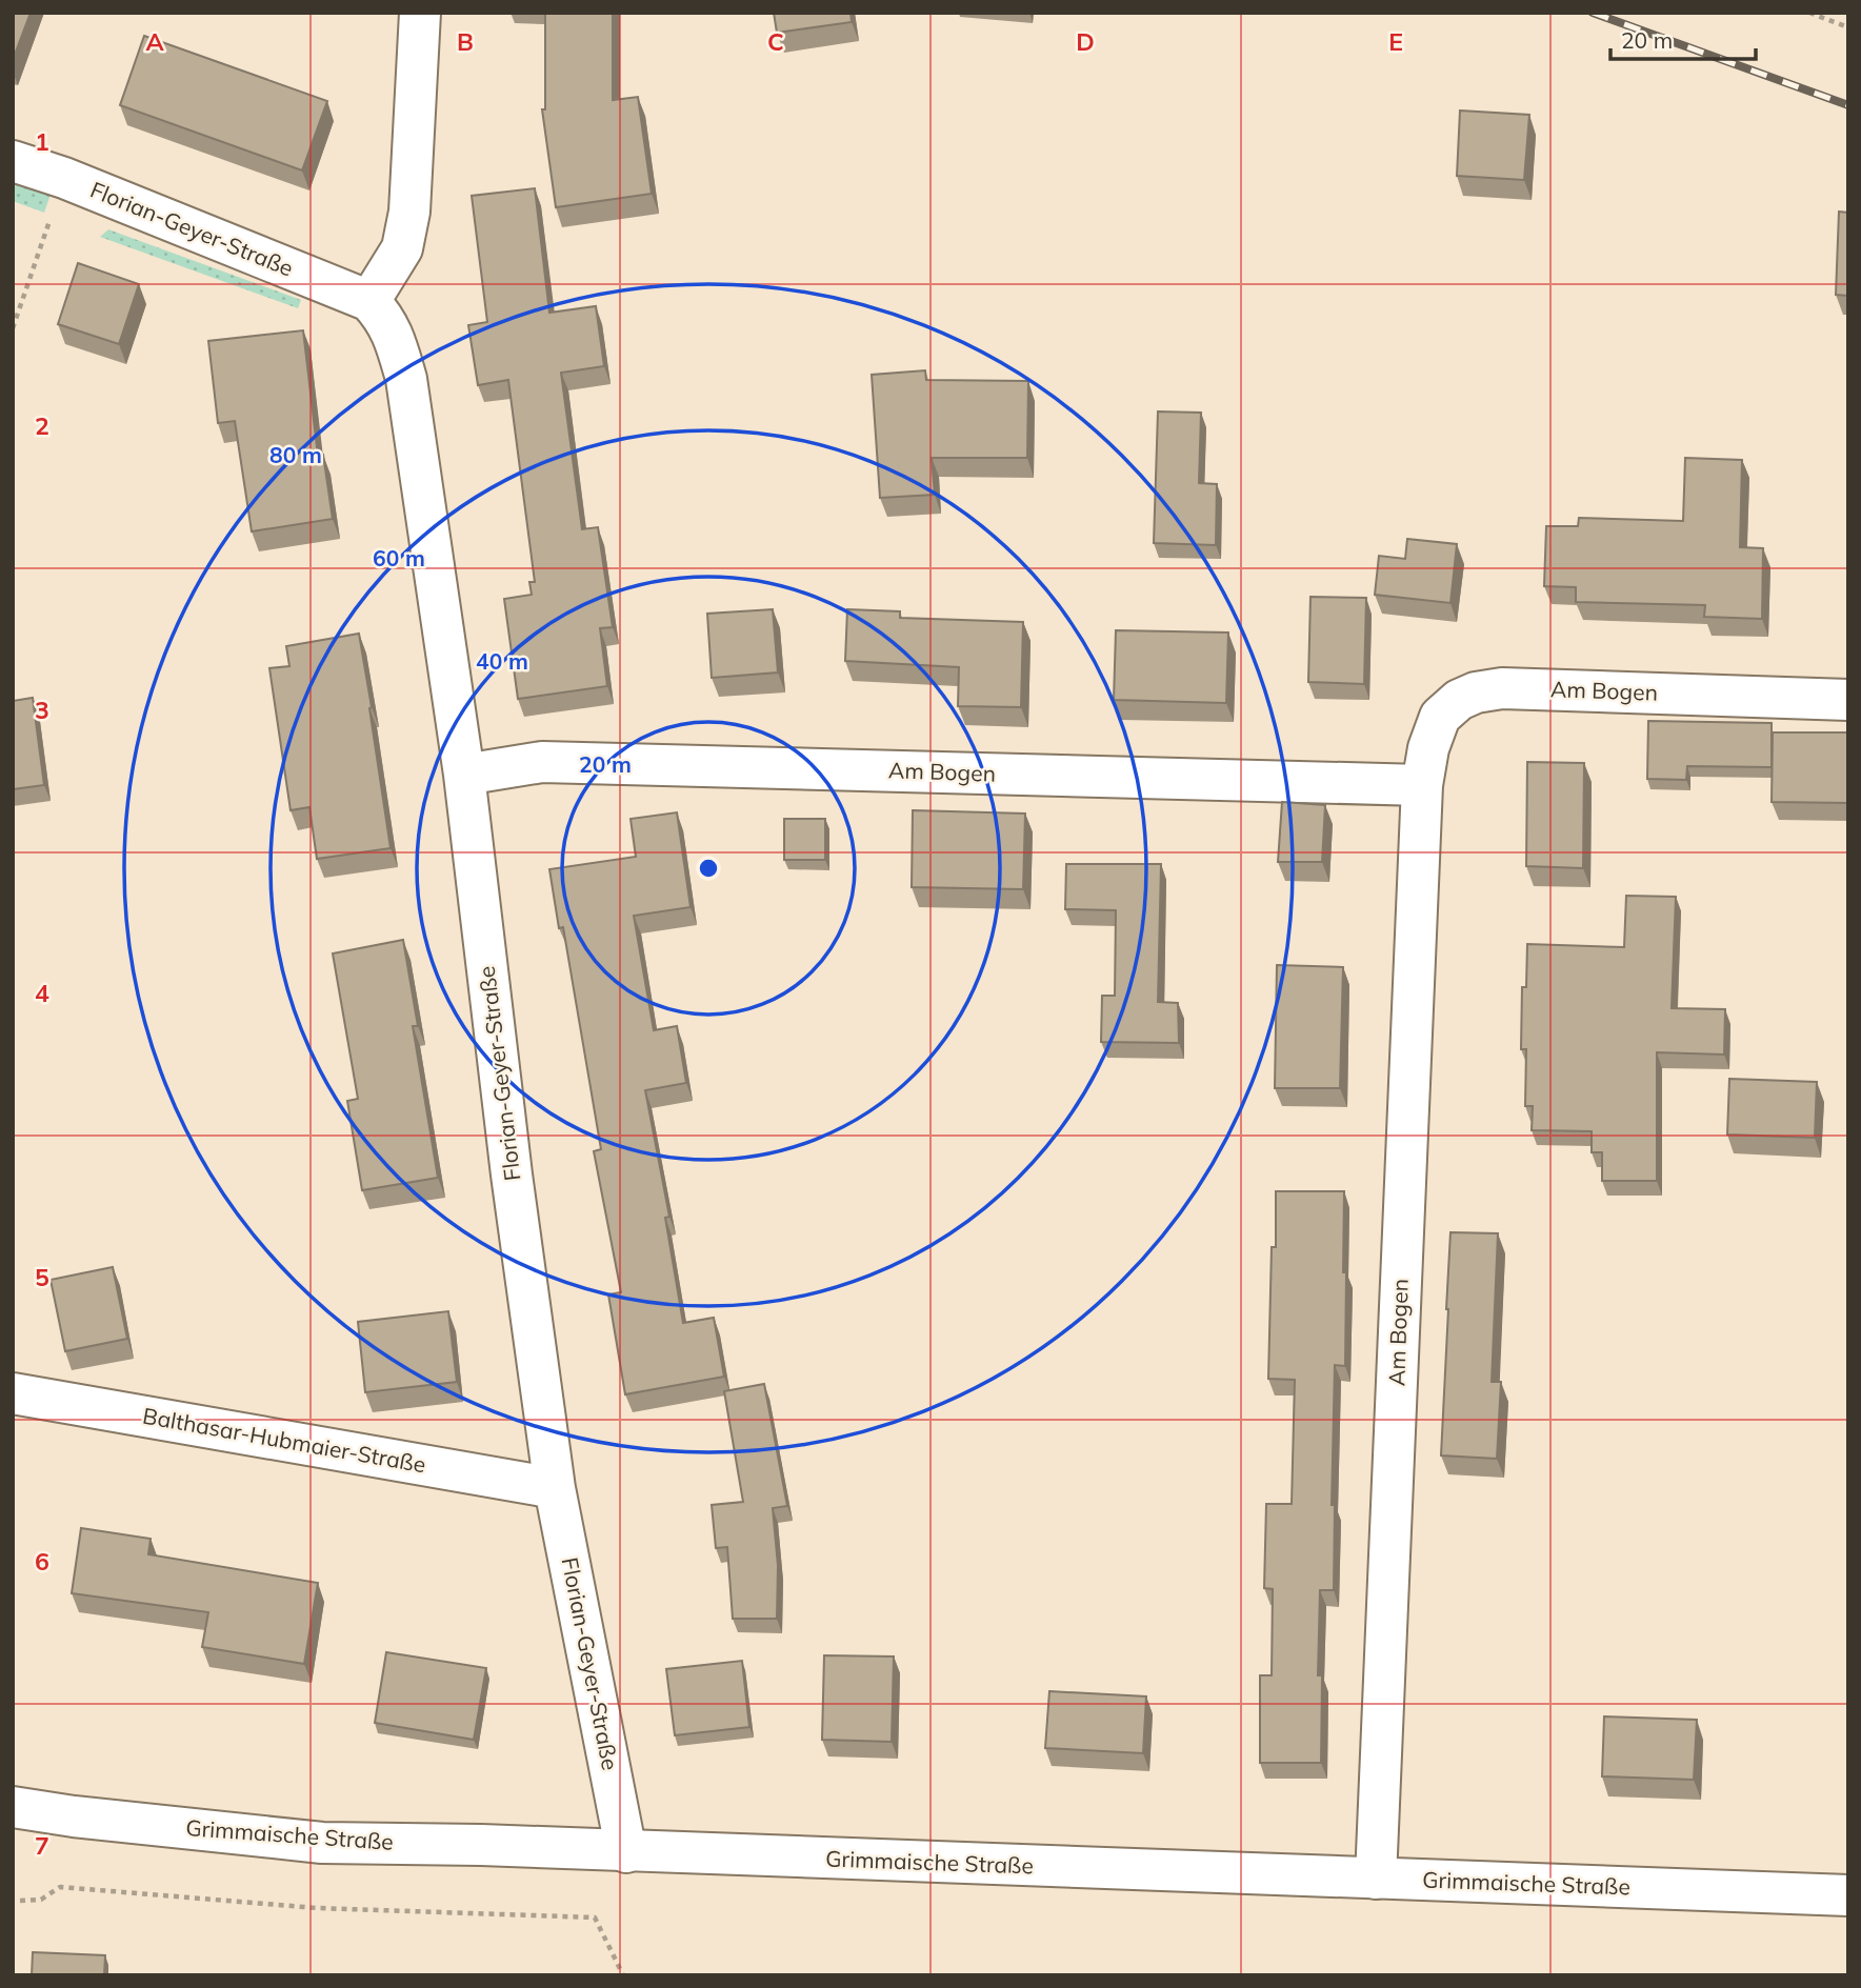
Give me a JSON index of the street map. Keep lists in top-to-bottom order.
{
  "streets": {
    "street": [
      "Florian-Geyer-Straße",
      "Am Bogen",
      "Balthasar-Hubmaier-Straße",
      "Grimmaische Straße"
    ]
  },
  "crossings": [
    ["Florian-Geyer-Straße", "Am Bogen"],
    ["Florian-Geyer-Straße", "Balthasar-Hubmaier-Straße"],
    ["Florian-Geyer-Straße", "Grimmaische Straße"],
    ["Am Bogen", "Grimmaische Straße"]
  ],
  "scale_bar": "20 m",
  "grid": {
    "columns": [
      "A",
      "B",
      "C",
      "D",
      "E"
    ],
    "rows": [
      "1",
      "2",
      "3",
      "4",
      "5",
      "6",
      "7"
    ]
  },
  "rings": [
    "80 m",
    "60 m",
    "40 m",
    "20 m"
  ]
}
